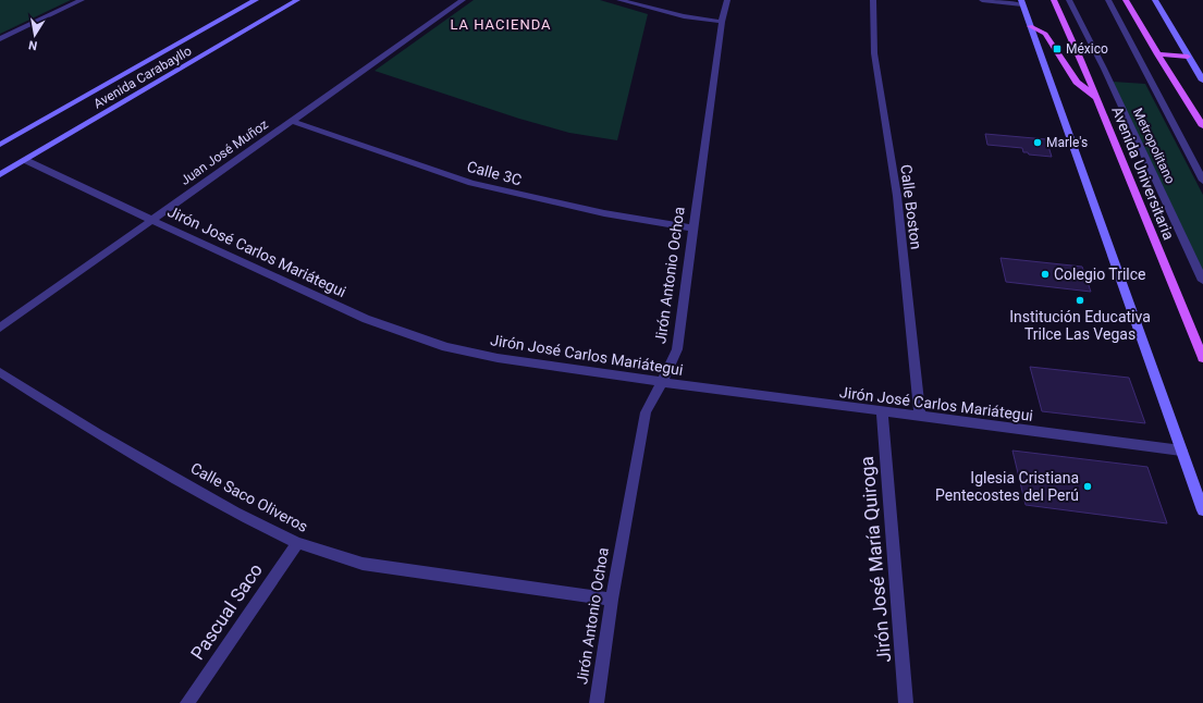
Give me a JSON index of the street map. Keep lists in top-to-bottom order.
{
  "streets": {
    "main road": ["Avenida Universitaria"],
    "street": [
      "Avenida Carabayllo",
      "Metropolitano",
      "Juan José Muñoz",
      "Calle 3C",
      "Calle Boston",
      "Jirón José Carlos Mariátegui",
      "Jirón Antonio Ochoa",
      "Calle Saco Oliveros",
      "Jirón José María Quiroga",
      "Pascual Saco"
    ]
  },
  "crossings": [
    ["Avenida Carabayllo", "Jirón José Carlos Mariátegui"],
    ["Juan José Muñoz", "Calle 3C"],
    ["Juan José Muñoz", "Jirón José Carlos Mariátegui"],
    ["Calle 3C", "Jirón Antonio Ochoa"],
    ["Calle Boston", "Jirón José Carlos Mariátegui"],
    ["Jirón José Carlos Mariátegui", "Jirón Antonio Ochoa"],
    ["Jirón José Carlos Mariátegui", "Jirón José María Quiroga"],
    ["Jirón Antonio Ochoa", "Calle Saco Oliveros"],
    ["Calle Saco Oliveros", "Pascual Saco"]
  ],
  "districts": ["LA HACIENDA"],
  "places": {
    "transit": ["México"],
    "other": [
      "Marle's",
      "Colegio Trilce",
      "Institución Educativa Trilce Las Vegas",
      "Iglesia Cristiana Pentecostes del Perú"
    ]
  },
  "north": "bottom"
}
